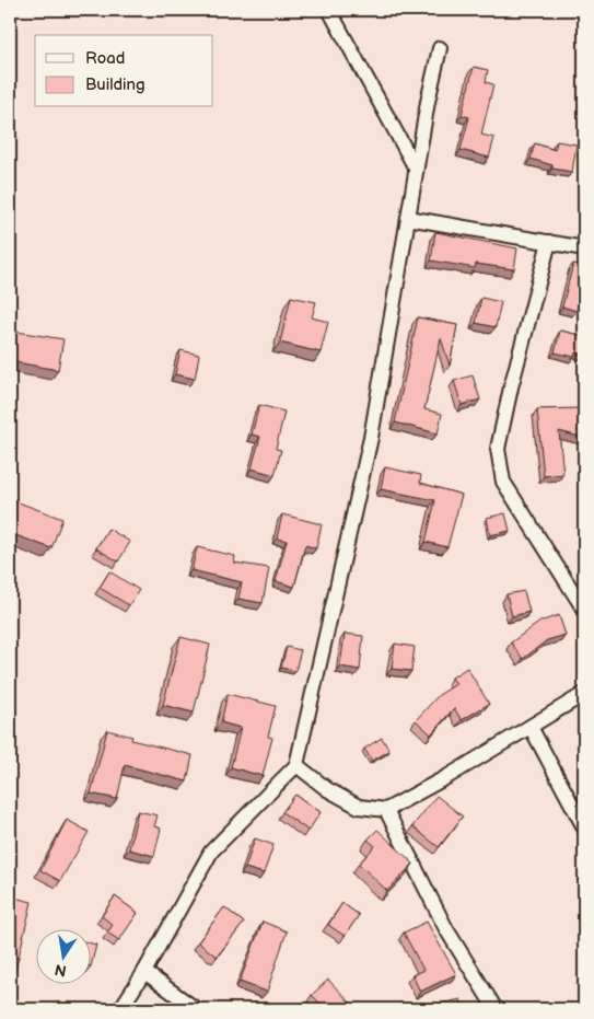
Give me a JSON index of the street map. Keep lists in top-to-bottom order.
{
  "legend": ["Road", "Building"],
  "north": "bottom"
}
